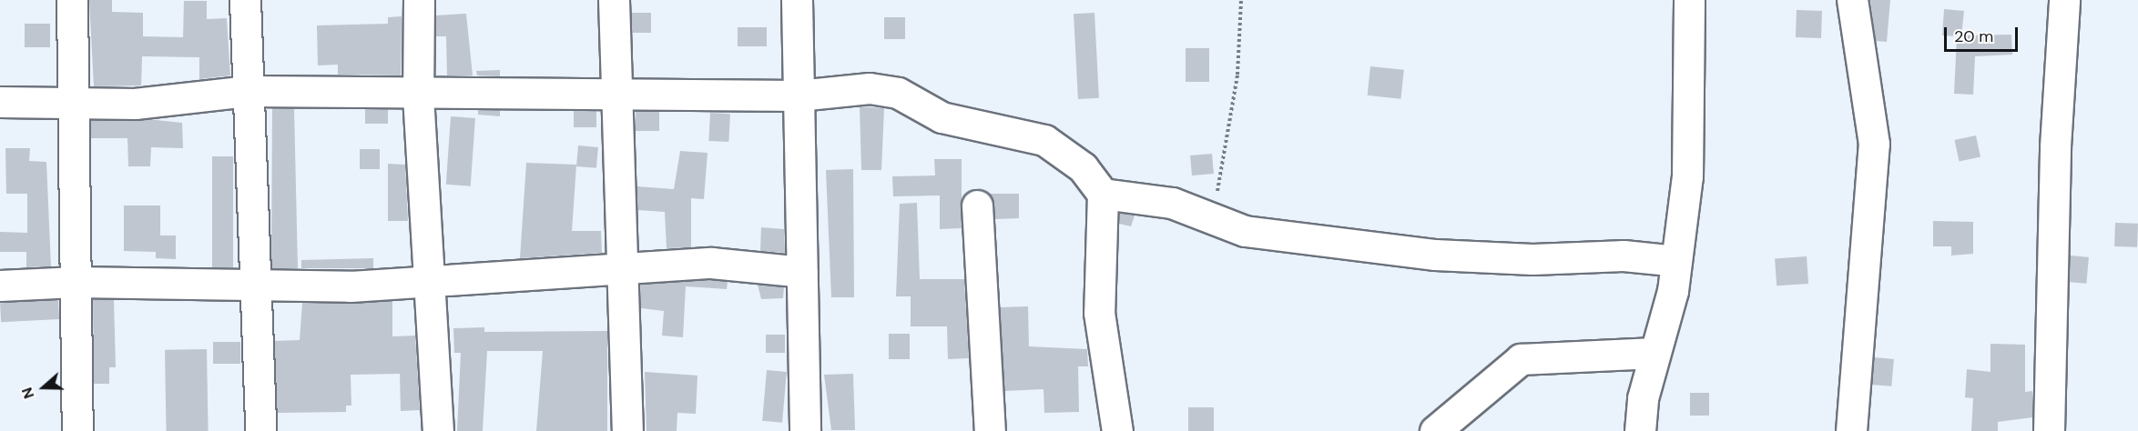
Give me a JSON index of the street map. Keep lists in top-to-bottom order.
{
  "scale_bar": "20 m",
  "north": "left"
}
